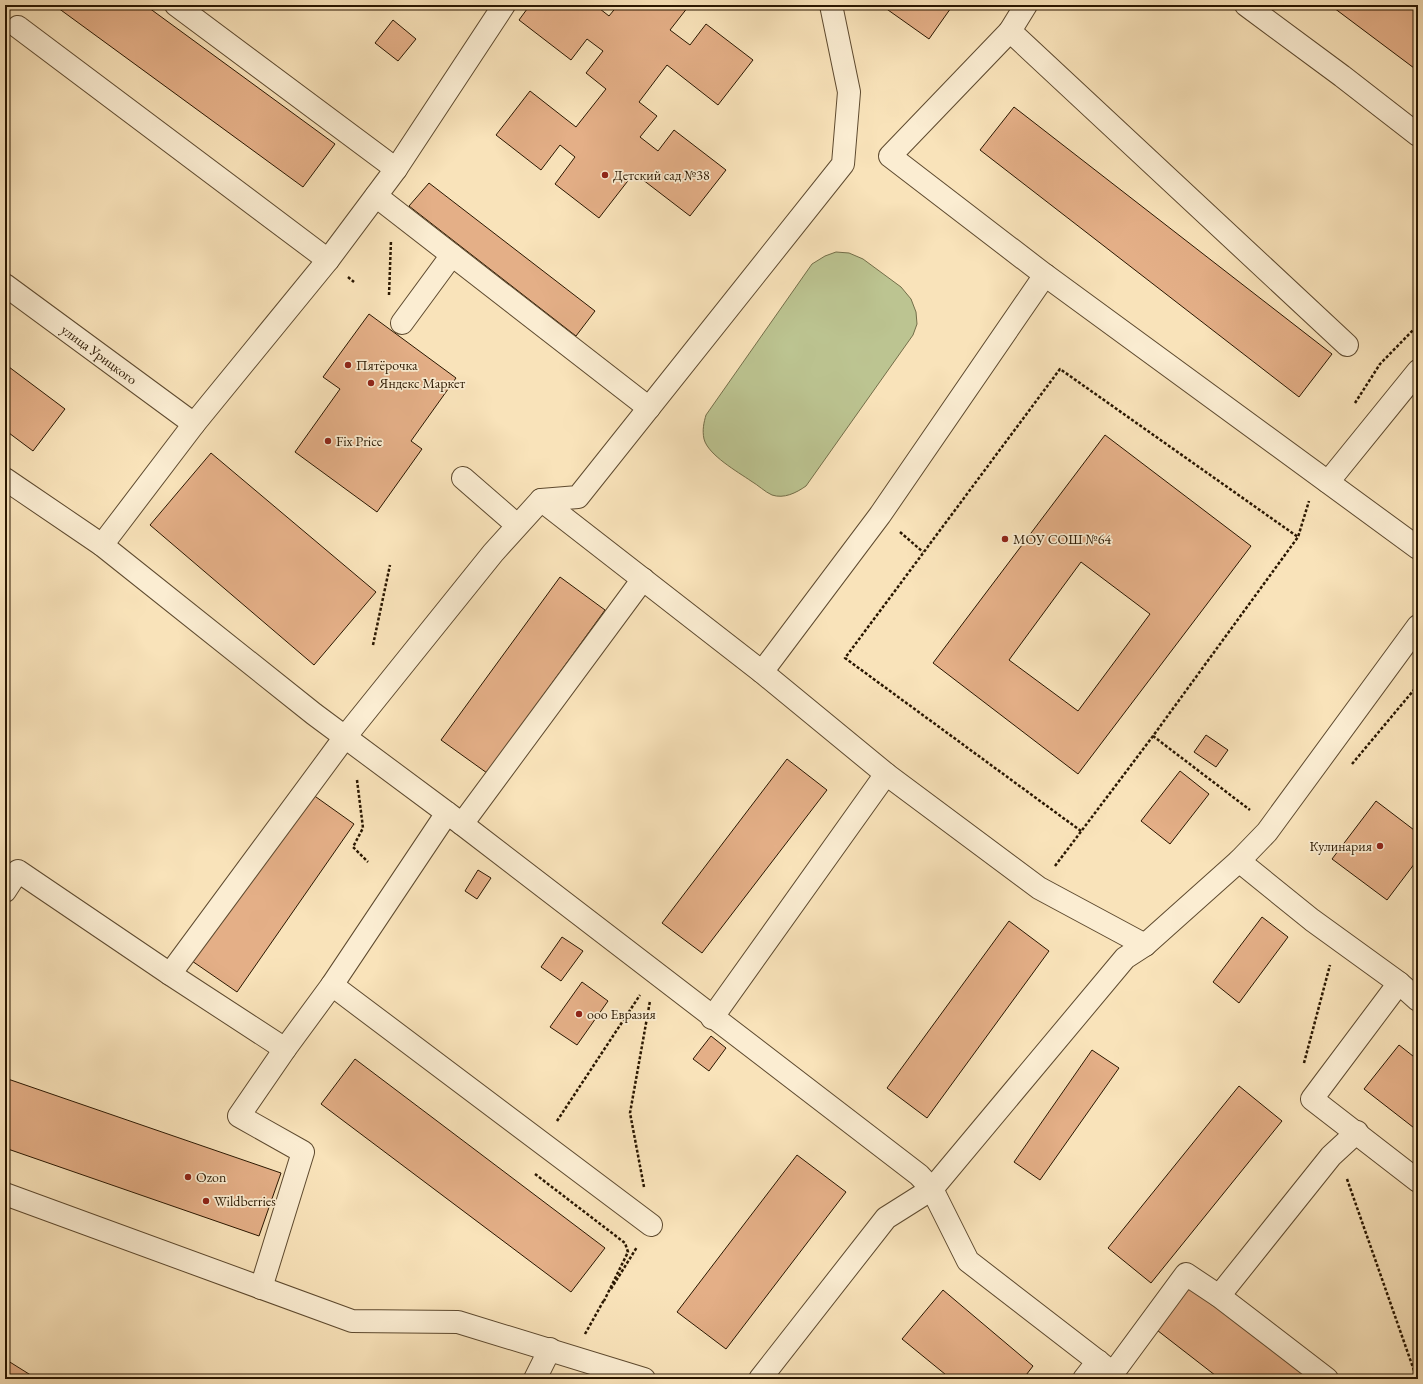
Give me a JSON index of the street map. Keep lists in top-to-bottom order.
{
  "streets": {
    "street": ["улица Урицкого"]
  },
  "places": [
    "Детский сад №38",
    "Пятёрочка",
    "Яндекс Маркет",
    "Fix Price",
    "МОУ СОШ №64",
    "Кулинария",
    "ооо Евразия",
    "Ozon",
    "Wildberries"
  ]
}
